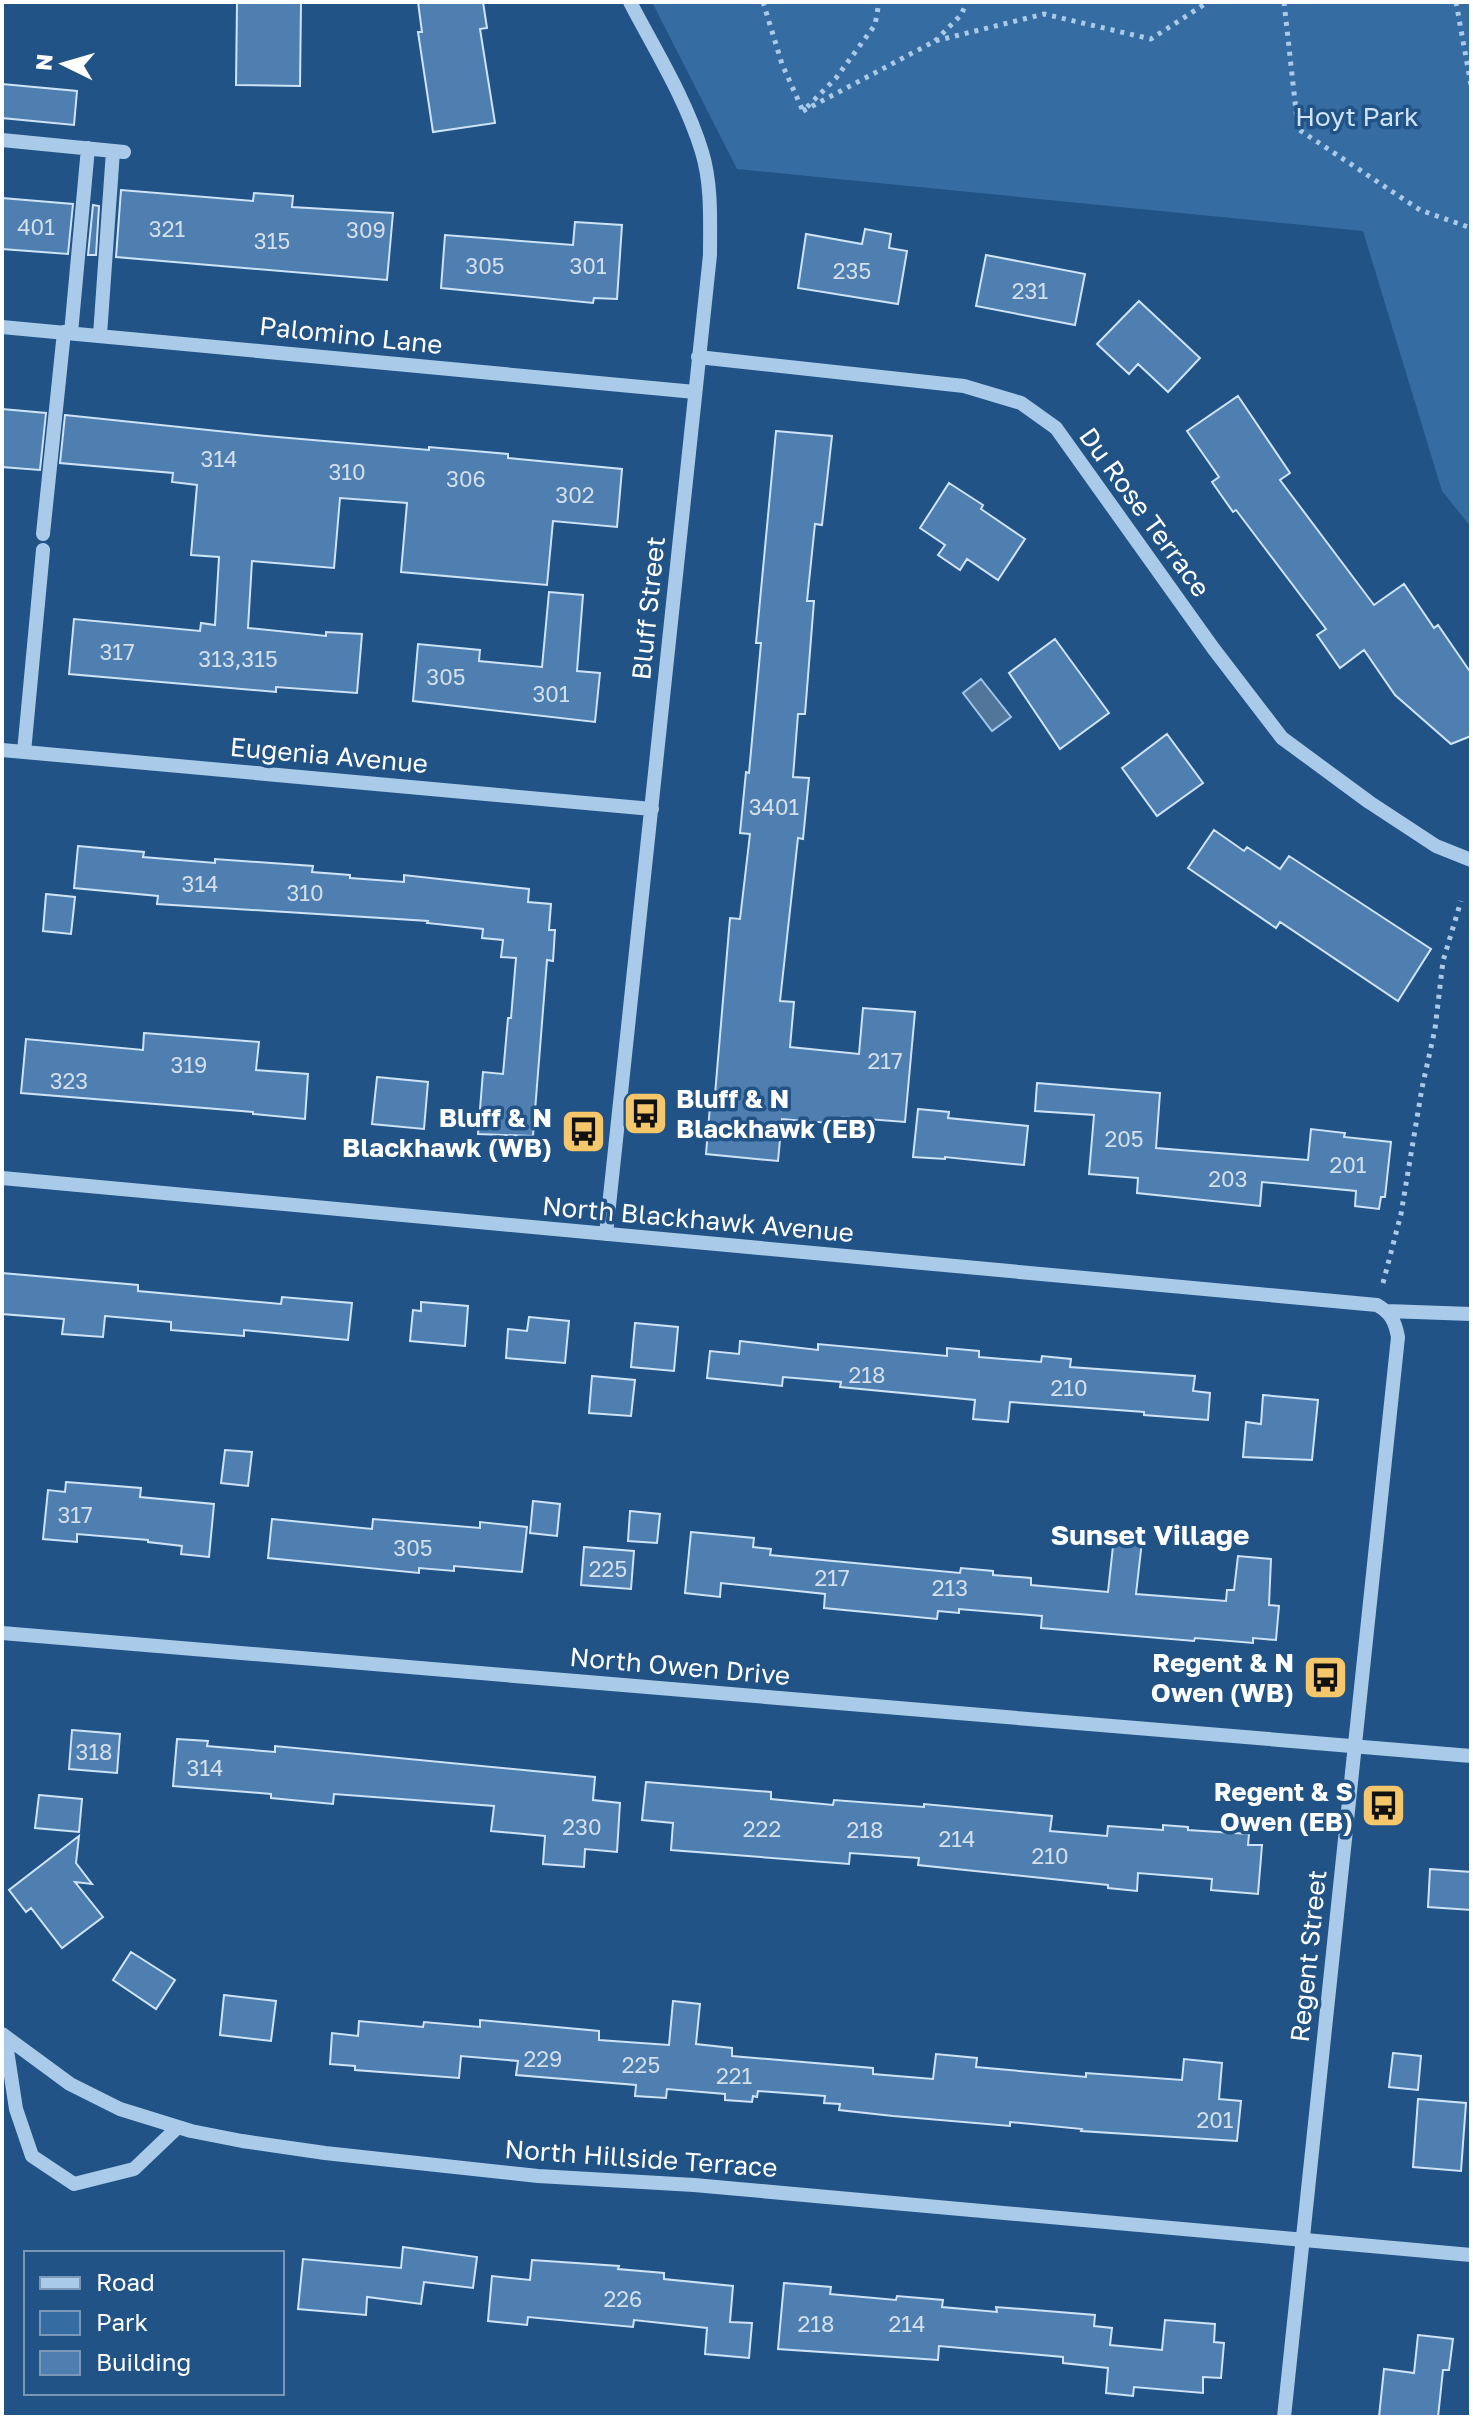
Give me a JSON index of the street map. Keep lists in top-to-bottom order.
{
  "streets": {
    "street": [
      "Palomino Lane",
      "Du Rose Terrace",
      "Bluff Street",
      "Eugenia Avenue",
      "North Blackhawk Avenue",
      "North Owen Drive",
      "Regent Street",
      "North Hillside Terrace"
    ]
  },
  "crossings": [
    ["Palomino Lane", "Bluff Street"],
    ["Du Rose Terrace", "Bluff Street"],
    ["Bluff Street", "Eugenia Avenue"],
    ["Bluff Street", "North Blackhawk Avenue"],
    ["North Blackhawk Avenue", "Regent Street"],
    ["North Owen Drive", "Regent Street"],
    ["Regent Street", "North Hillside Terrace"]
  ],
  "districts": ["Sunset Village"],
  "parks": ["Hoyt Park"],
  "places": {
    "bus stop": [
      "Bluff & N Blackhawk (EB)",
      "Bluff & N Blackhawk (WB)",
      "Regent & N Owen (WB)",
      "Regent & S Owen (EB)"
    ]
  },
  "house_numbers": [
    "401",
    "321",
    "309",
    "315",
    "305",
    "301",
    "235",
    "231",
    "314",
    "310",
    "306",
    "302",
    "317",
    "313,315",
    "305",
    "301",
    "3401",
    "314",
    "310",
    "217",
    "319",
    "323",
    "205",
    "201",
    "203",
    "218",
    "210",
    "317",
    "305",
    "225",
    "217",
    "213",
    "318",
    "314",
    "230",
    "222",
    "218",
    "214",
    "210",
    "229",
    "225",
    "221",
    "201",
    "226",
    "218",
    "214"
  ],
  "legend": ["Road", "Park", "Building"],
  "north": "left"
}
